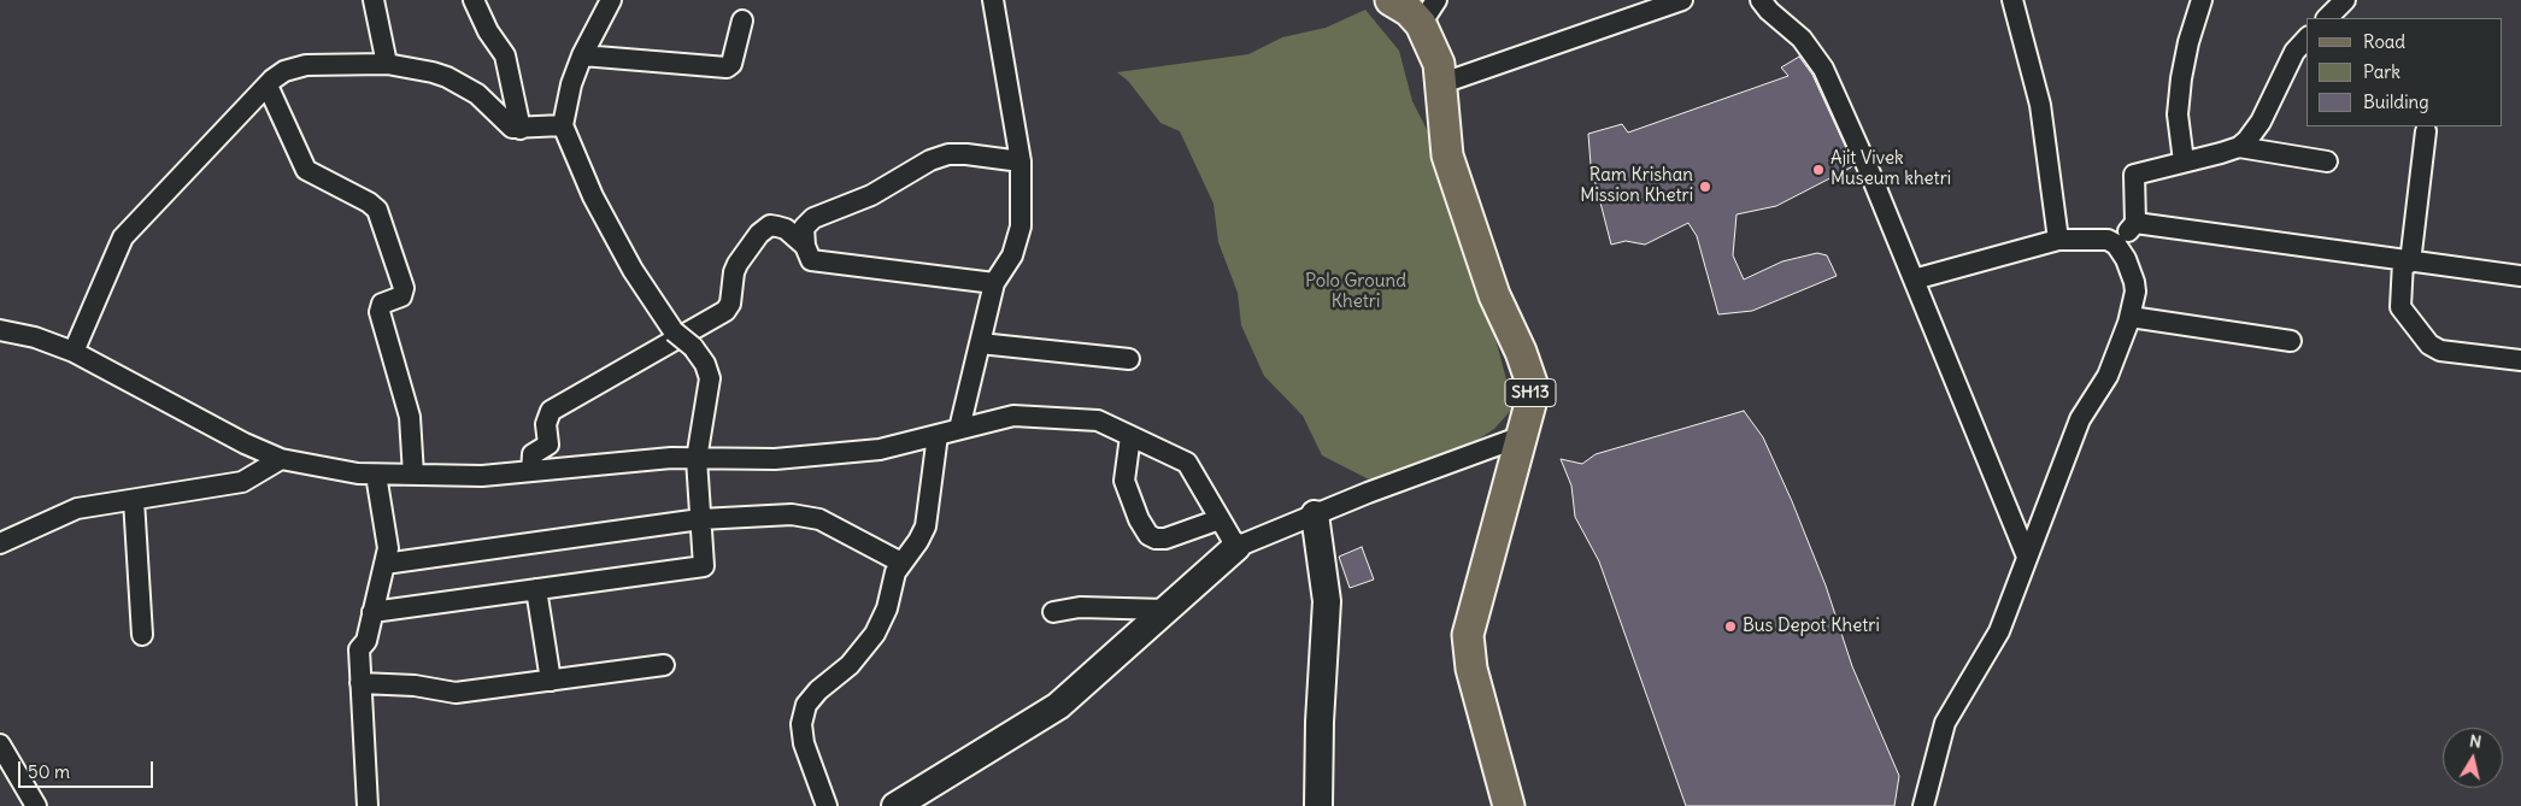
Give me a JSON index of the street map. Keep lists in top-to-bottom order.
{
  "streets": {
    "main road": ["SH13"]
  },
  "parks": ["Polo Ground Khetri"],
  "places": ["Ajit Vivek Museum khetri", "Ram Krishan Mission Khetri", "Bus Depot Khetri"],
  "legend": ["Road", "Park", "Building"],
  "scale_bar": "50 m",
  "north": "top"
}
